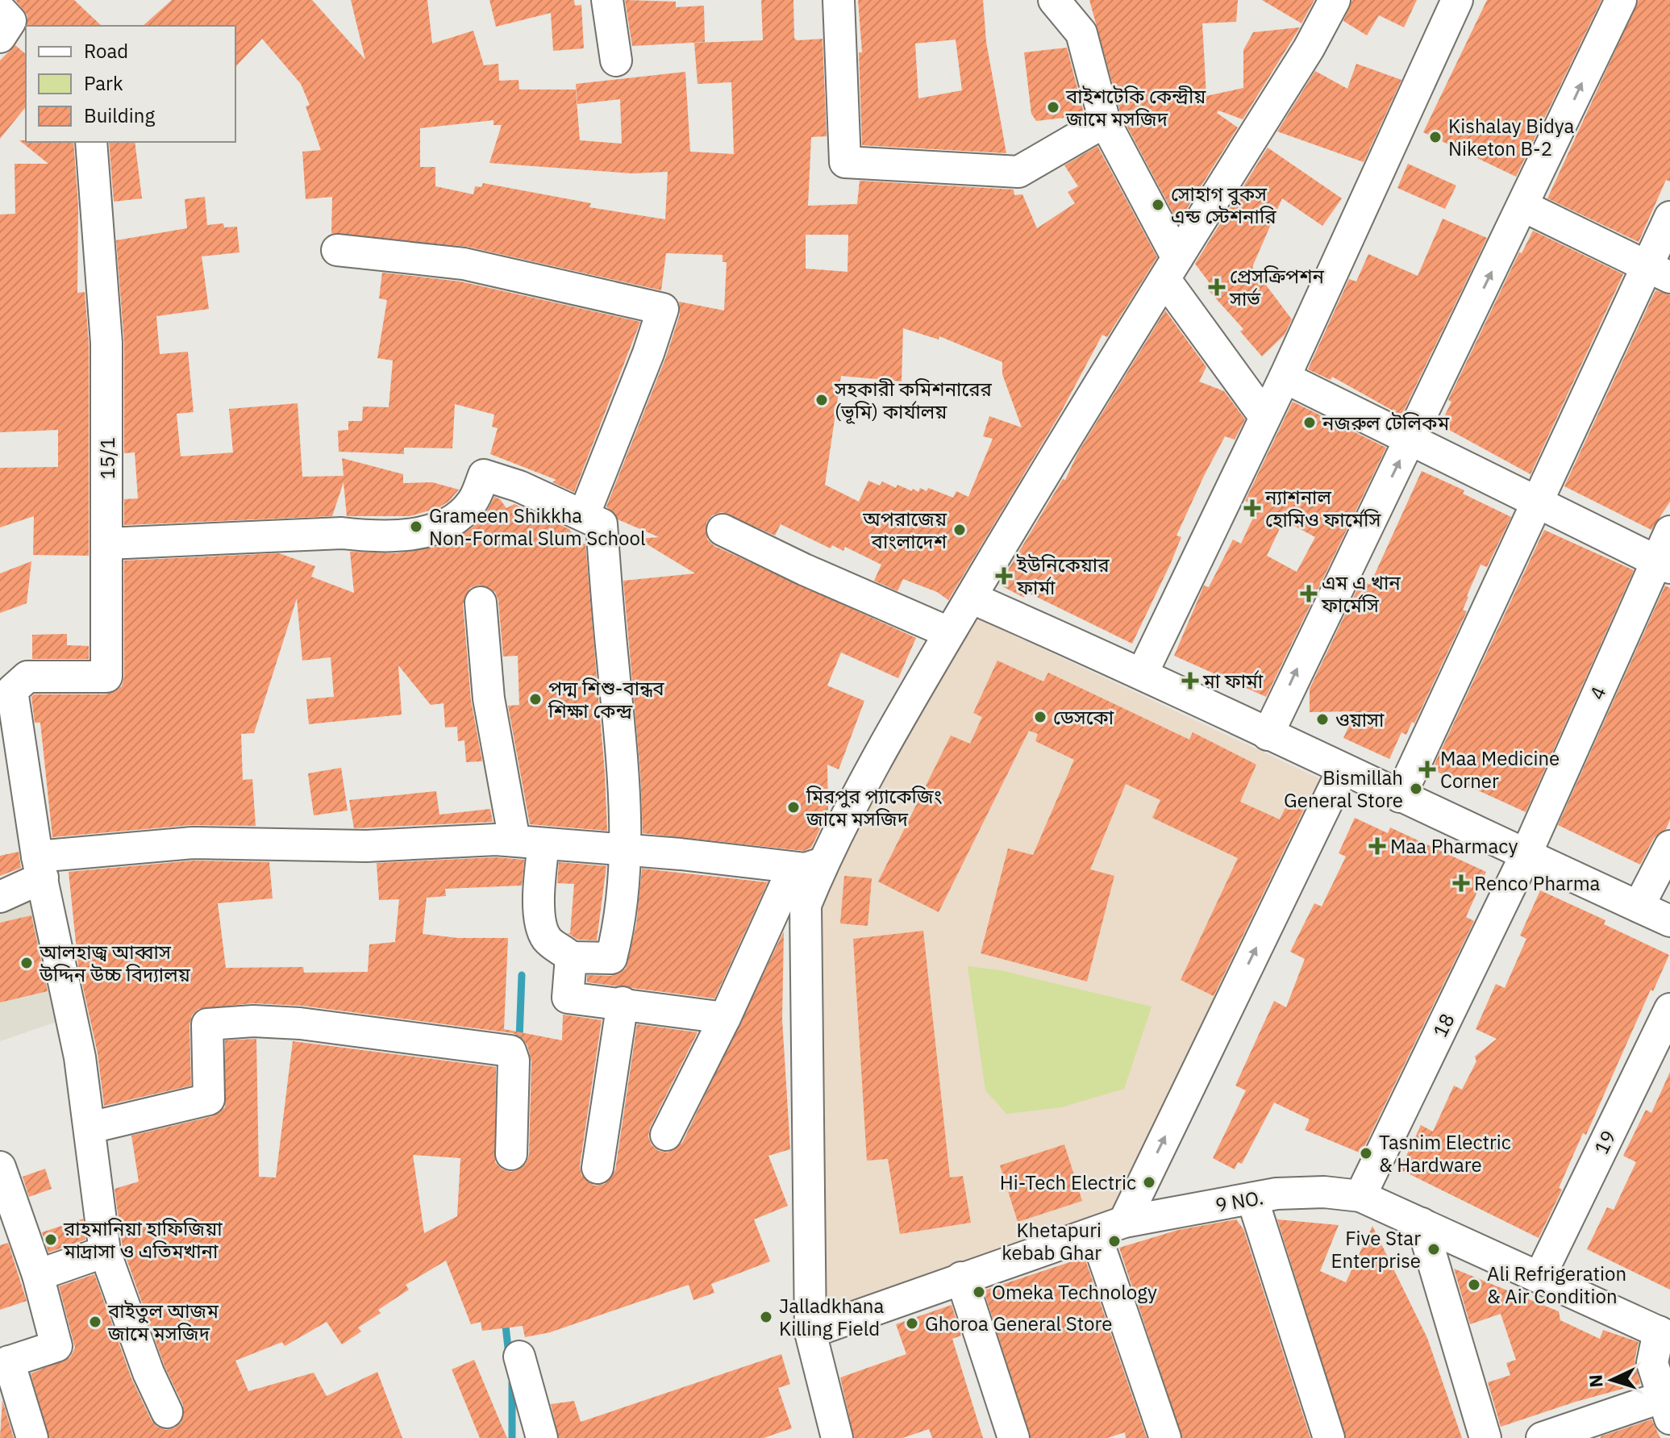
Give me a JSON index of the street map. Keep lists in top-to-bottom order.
{
  "streets": {
    "street": [
      "15/1",
      "4",
      "18",
      "19",
      "9 NO."
    ]
  },
  "crossings": [
    ["4", "18"],
    ["18", "9 NO."],
    ["19", "9 NO."]
  ],
  "places": {
    "other": [
      "বাইশটেকি কেন্দ্রীয় জামে মসজিদ",
      "Kishalay Bidya Niketon B-2",
      "সোহাগ বুকস এন্ড স্টেশনারি",
      "সহকারী কমিশনারের (ভূমি) কার্যালয়",
      "নজরুল টেলিকম",
      "Grameen Shikkha Non-Formal Slum School",
      "অপরাজেয় বাংলাদেশ",
      "পদ্ম শিশু-বান্ধব শিক্ষা কেন্দ্র",
      "ডেসকো",
      "ওয়াসা",
      "Bismillah General Store",
      "মিরপুর প্যাকেজিং জামে মসজিদ",
      "আলহাজ্ব আব্বাস উদ্দিন উচ্চ বিদ্যালয়",
      "Tasnim Electric & Hardware",
      "Hi-Tech Electric",
      "রাহমানিয়া হাফিজিয়া মাদ্রাসা ও এতিমখানা",
      "Khetapuri kebab Ghar",
      "Five Star Enterprise",
      "Ali Refrigeration & Air Condition",
      "Omeka Technology",
      "Jalladkhana Killing Field",
      "বাইতুল আজম জামে মসজিদ",
      "Ghoroa General Store"
    ],
    "health": [
      "প্রেসক্রিপশন সার্ভ",
      "ন্যাশনাল হোমিও ফার্মেসি",
      "ইউনিকেয়ার ফার্মা",
      "এম এ খান ফার্মেসি",
      "মা ফার্মা",
      "Maa Medicine Corner",
      "Maa Pharmacy",
      "Renco Pharma"
    ]
  },
  "legend": ["Road", "Park", "Building"],
  "north": "left"
}
